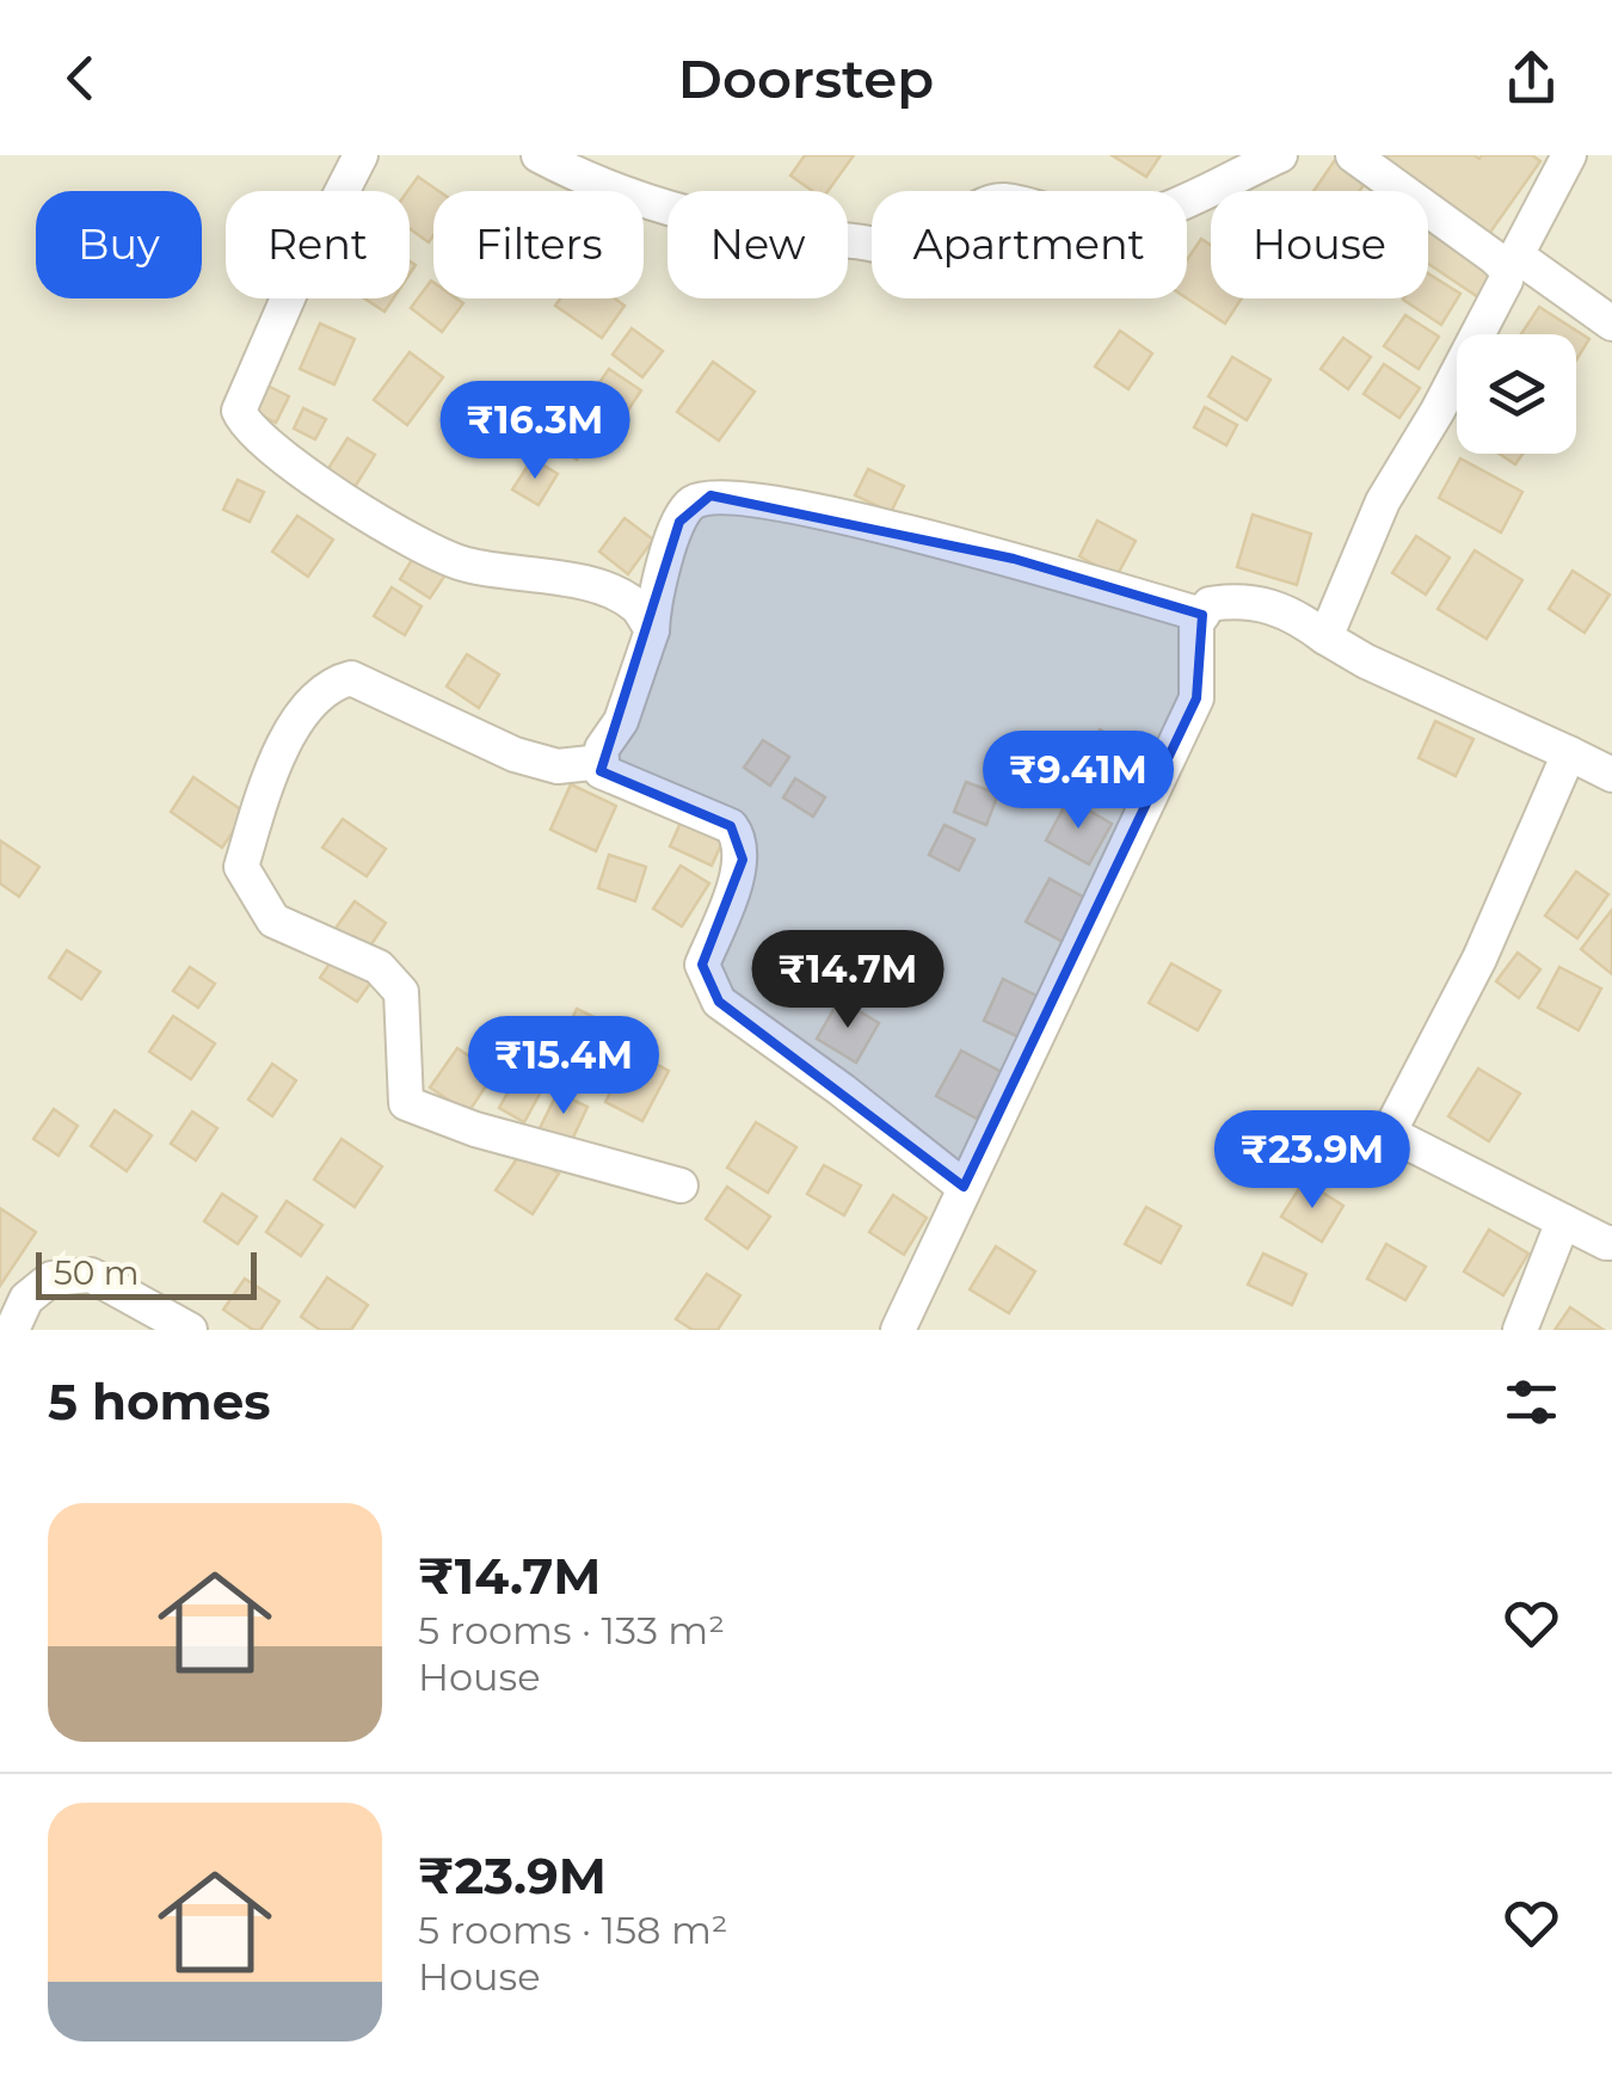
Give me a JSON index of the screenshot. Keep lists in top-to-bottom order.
{
  "scale_bar": "50 m",
  "page": {
    "header": "Doorstep",
    "chip": [
      "Buy",
      "Rent",
      "Filters",
      "New",
      "Apartment",
      "House"
    ],
    "price": [
      "₹16.3M",
      "₹9.41M",
      "₹14.7M",
      "₹15.4M",
      "₹23.9M"
    ],
    "scale": "50 m",
    "heading": "5 homes",
    "list": [
      {
        "name": "₹14.7M",
        "note": "5 rooms · 133 m² · House"
      },
      {
        "name": "₹23.9M",
        "note": "5 rooms · 158 m² · House"
      }
    ]
  }
}
